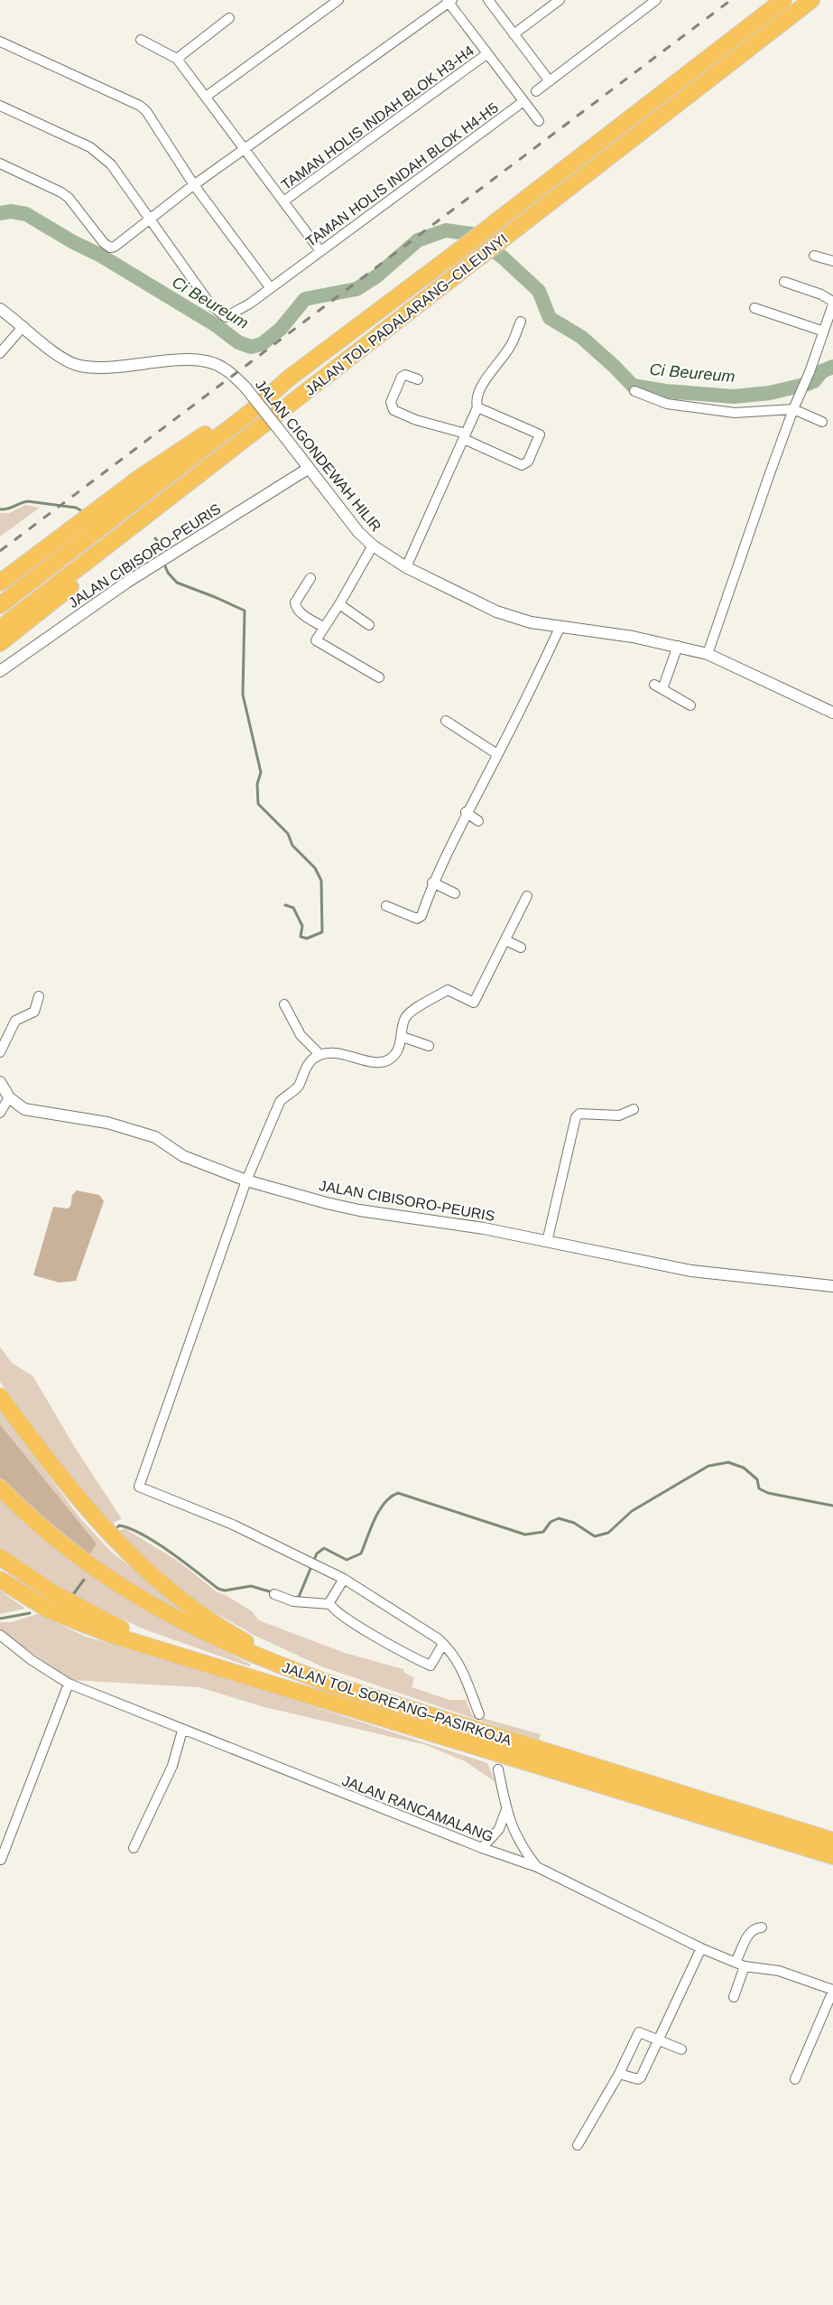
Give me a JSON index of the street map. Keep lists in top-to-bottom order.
{
  "streets": {
    "highway": ["JALAN TOL PADALARANG–CILEUNYI", "JALAN TOL SOREANG–PASIRKOJA"],
    "street": [
      "TAMAN HOLIS INDAH BLOK H3-H4",
      "TAMAN HOLIS INDAH BLOK H4-H5",
      "JALAN CIGONDEWAH HILIR",
      "JALAN CIBISORO-PEURIS",
      "JALAN RANCAMALANG"
    ]
  },
  "crossings": [
    ["JALAN CIGONDEWAH HILIR", "JALAN CIBISORO-PEURIS"]
  ],
  "water": ["Ci Beureum"]
}
